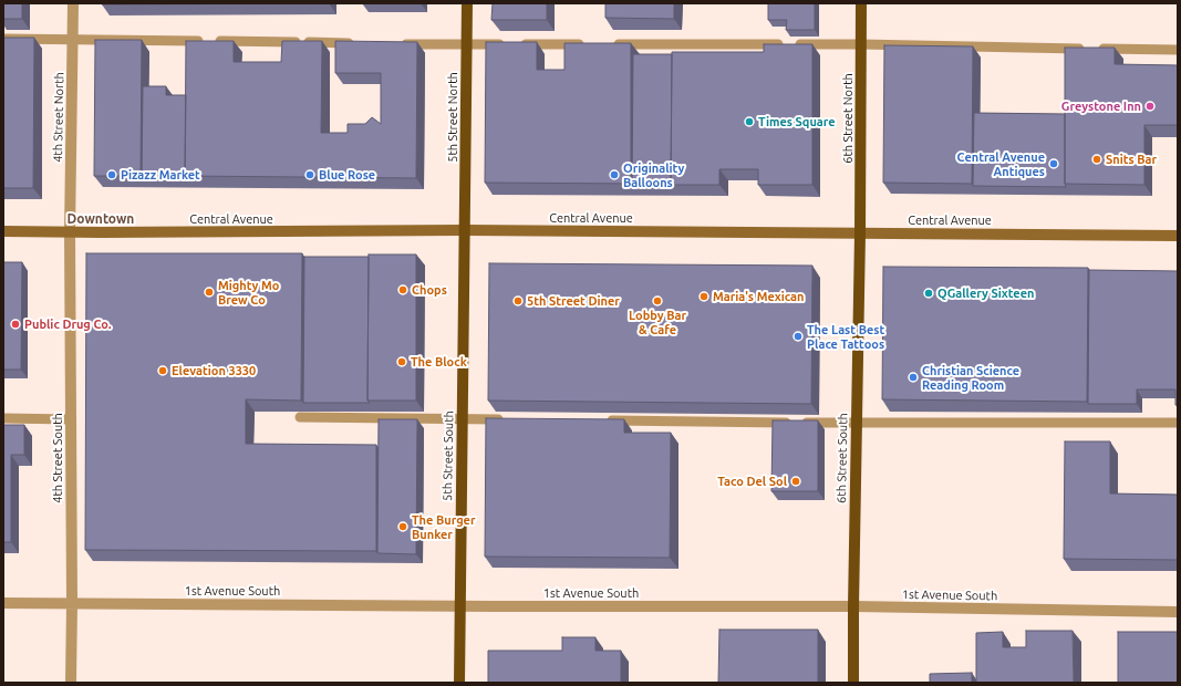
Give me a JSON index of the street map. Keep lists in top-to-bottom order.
{
  "streets": {
    "main road": [
      "5th Street North",
      "6th Street North",
      "5th Street South",
      "6th Street South"
    ],
    "street": [
      "4th Street North",
      "Central Avenue",
      "4th Street South",
      "1st Avenue South"
    ]
  },
  "crossings": [
    ["4th Street North", "Central Avenue"],
    ["4th Street North", "4th Street South"],
    ["5th Street North", "Central Avenue"],
    ["5th Street North", "5th Street South"],
    ["6th Street North", "Central Avenue"],
    ["6th Street North", "6th Street South"],
    ["Central Avenue", "5th Street South"],
    ["Central Avenue", "4th Street South"],
    ["Central Avenue", "6th Street South"],
    ["5th Street South", "1st Avenue South"],
    ["4th Street South", "1st Avenue South"],
    ["6th Street South", "1st Avenue South"]
  ],
  "districts": ["Downtown"],
  "places": [
    "Greystone Inn",
    "Times Square",
    "Snits Bar",
    "Central Avenue Antiques",
    "Pizazz Market",
    "Blue Rose",
    "Originality Balloons",
    "Chops",
    "Mighty Mo Brew Co",
    "QGallery Sixteen",
    "Maria's Mexican",
    "5th Street Diner",
    "Lobby Bar & Cafe",
    "Public Drug Co.",
    "The Last Best Place Tattoos",
    "The Block",
    "Elevation 3330",
    "Christian Science Reading Room",
    "Taco Del Sol",
    "The Burger Bunker"
  ]
}
